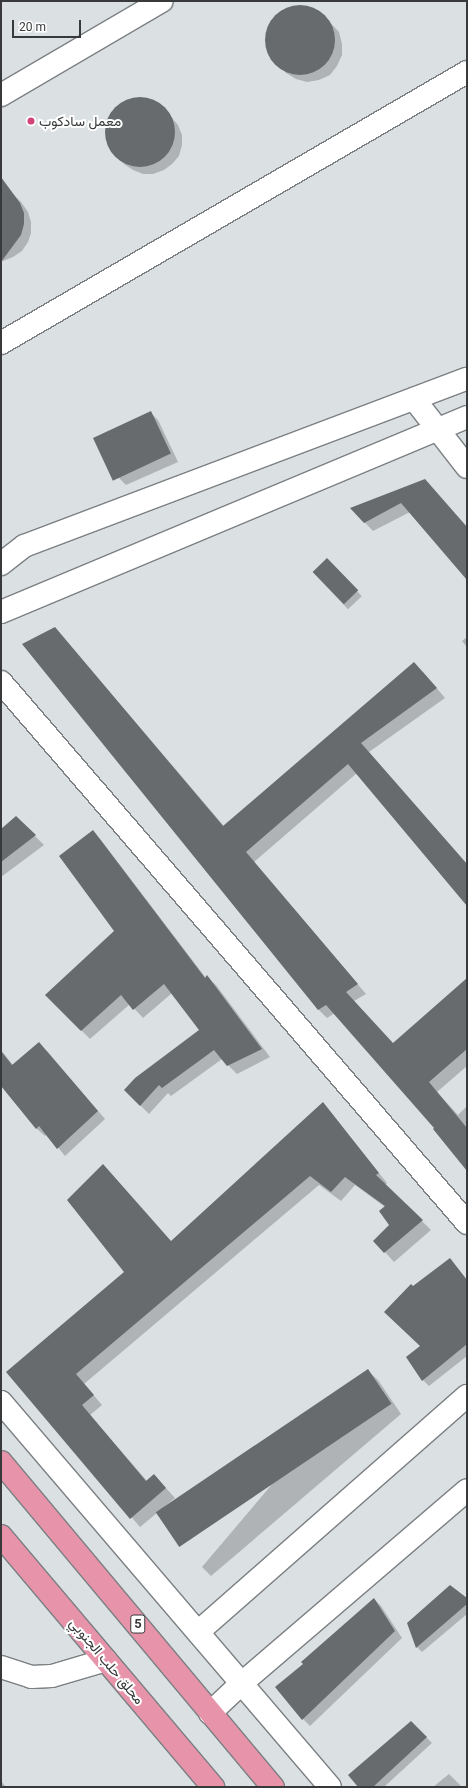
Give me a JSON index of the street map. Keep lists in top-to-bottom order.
{
  "streets": {
    "highway": ["5", "محلق حلب الجنوبي"]
  },
  "places": ["معمل سادكوب"],
  "scale_bar": "20 m"
}
